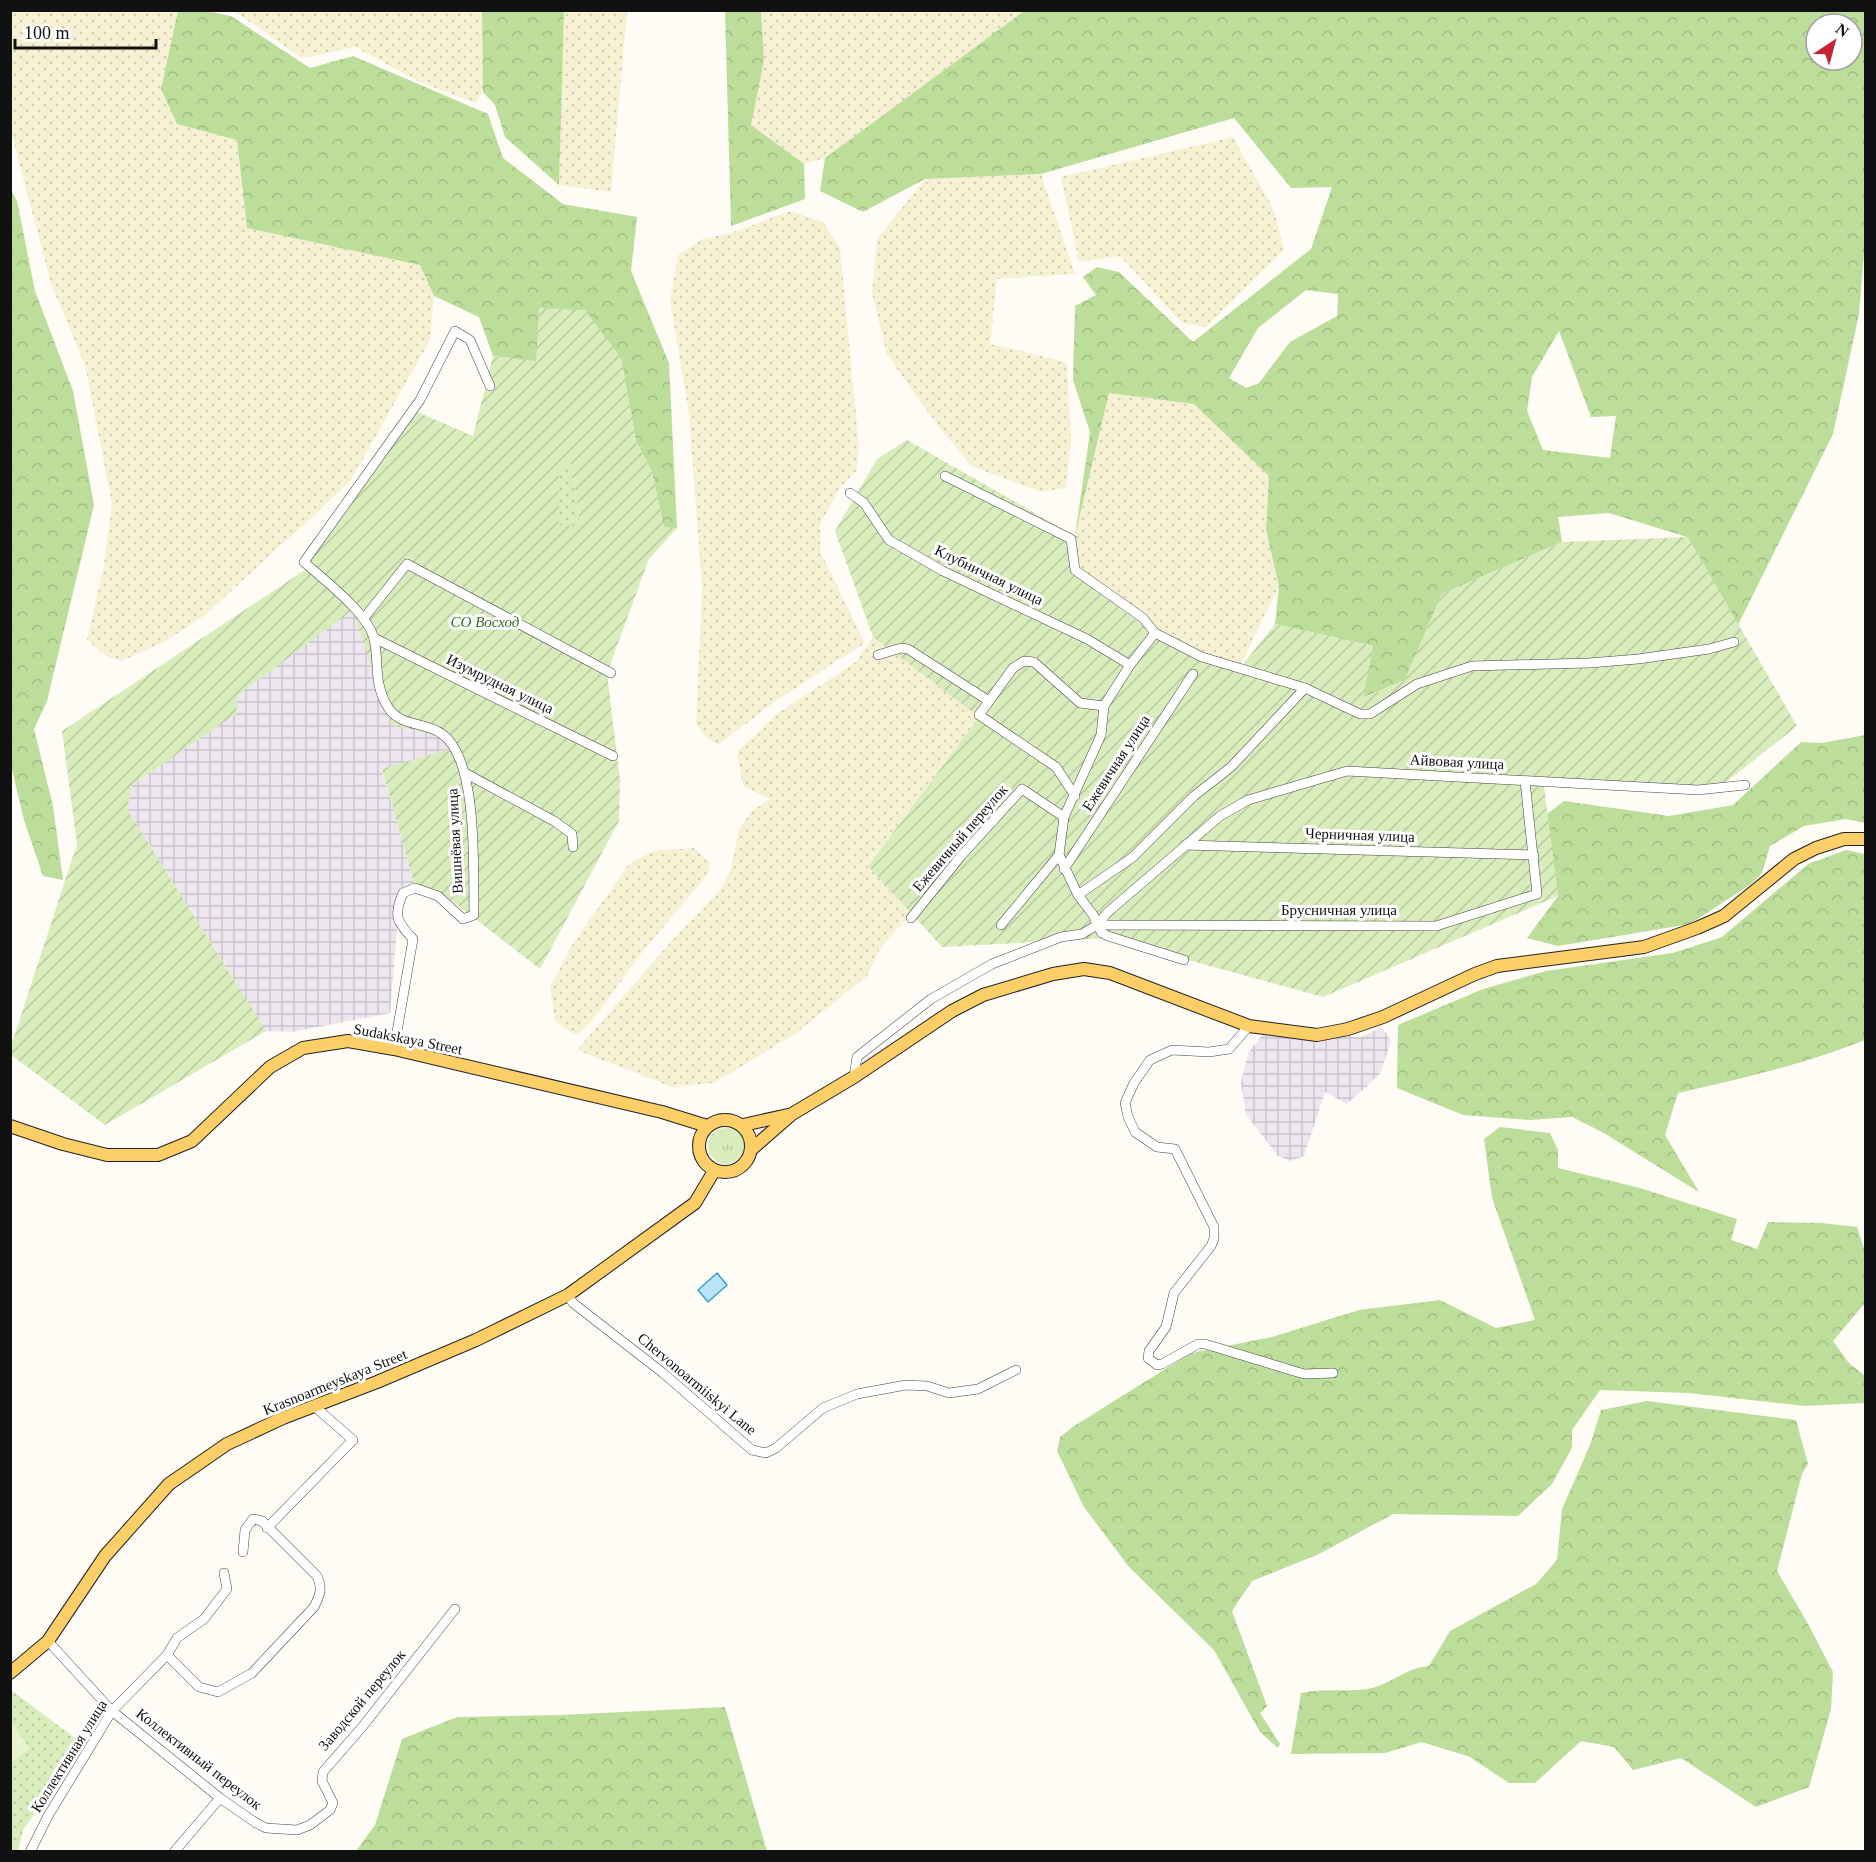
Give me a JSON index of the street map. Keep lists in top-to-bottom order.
{
  "streets": {
    "main road": ["Sudakskaya Street", "Krasnoarmeyskaya Street"],
    "street": [
      "Клубничная улица",
      "Изумрудная улица",
      "Айвовая улица",
      "Ежевичная улица",
      "Черничная улица",
      "Ежевичный переулок",
      "Вишнёвая улица",
      "Брусничная улица",
      "Chervonoarmiiskyi Lane",
      "Заводской переулок",
      "Коллективная улица",
      "Коллективный переулок"
    ]
  },
  "crossings": [
    ["Изумрудная улица", "Вишнёвая улица"],
    ["Айвовая улица", "Черничная улица"],
    ["Айвовая улица", "Брусничная улица"],
    ["Черничная улица", "Брусничная улица"],
    ["Вишнёвая улица", "Sudakskaya Street"],
    ["Sudakskaya Street", "Krasnoarmeyskaya Street"],
    ["Krasnoarmeyskaya Street", "Chervonoarmiiskyi Lane"],
    ["Krasnoarmeyskaya Street", "Коллективный переулок"],
    ["Заводской переулок", "Коллективный переулок"],
    ["Коллективная улица", "Коллективный переулок"]
  ],
  "parks": ["СО Восход"],
  "scale_bar": "100 m",
  "north": "top right"
}
